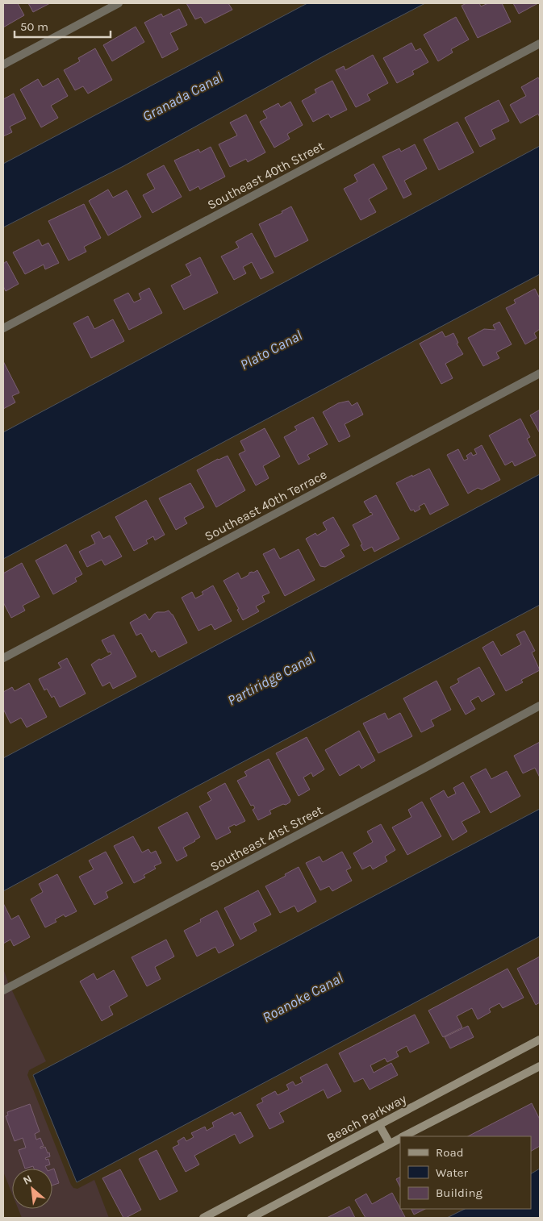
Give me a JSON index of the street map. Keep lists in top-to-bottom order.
{
  "streets": {
    "street": [
      "Southeast 40th Street",
      "Southeast 40th Terrace",
      "Southeast 41st Street",
      "Beach Parkway"
    ]
  },
  "water": [
    "Granada Canal",
    "Plato Canal",
    "Partiridge Canal",
    "Roanoke Canal"
  ],
  "legend": ["Road", "Water", "Building"],
  "scale_bar": "50 m",
  "north": "top left"
}
